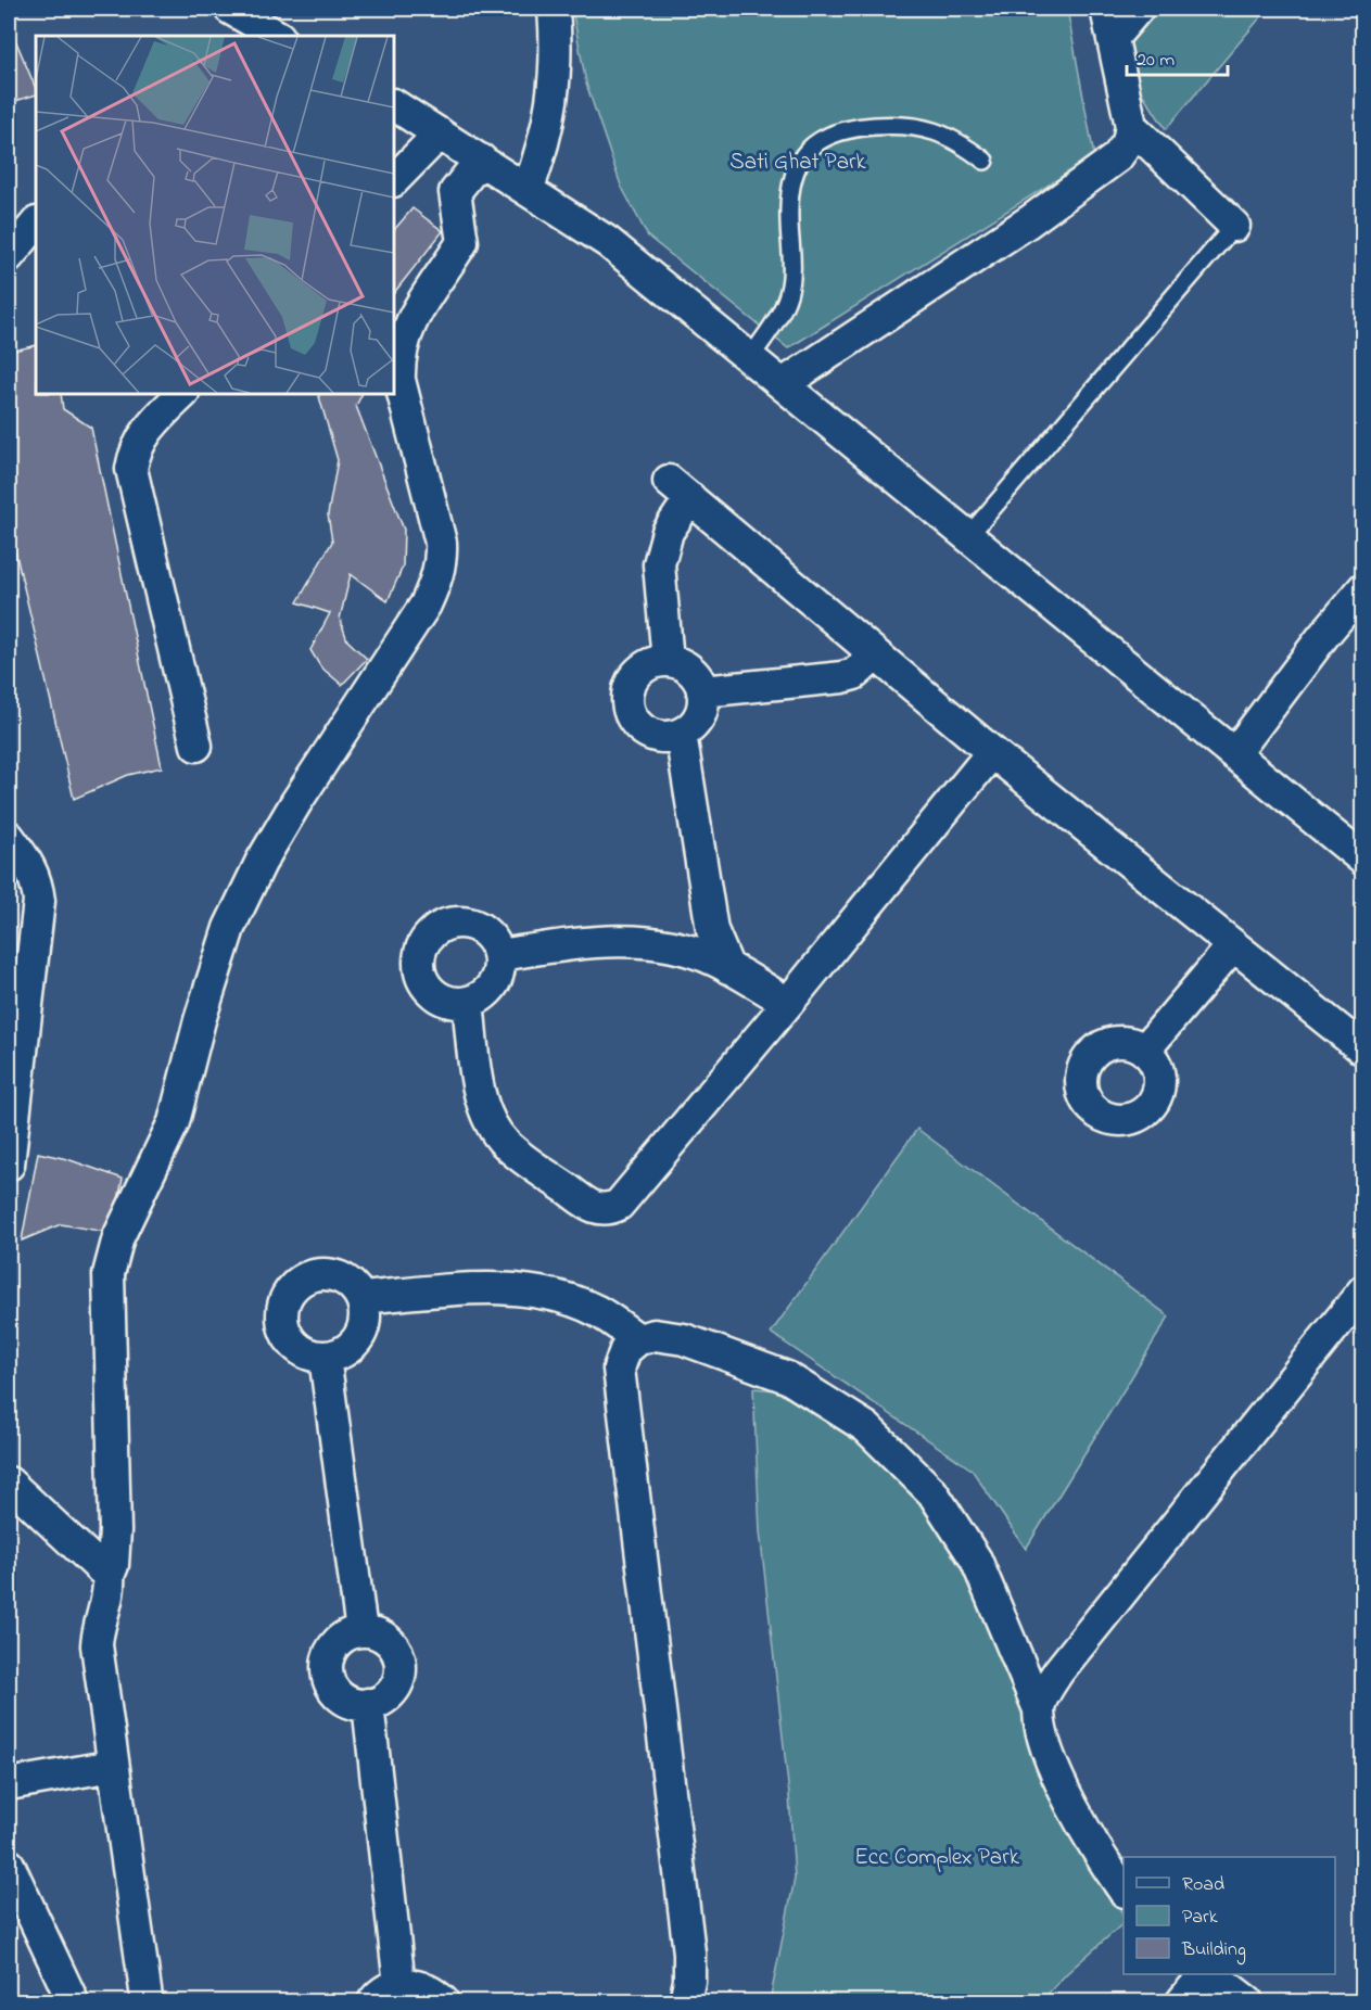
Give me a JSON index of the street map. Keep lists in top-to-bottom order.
{
  "parks": ["Sati Ghat Park", "Ecc Complex Park"],
  "legend": ["Road", "Park", "Building"],
  "scale_bar": "20 m"
}
